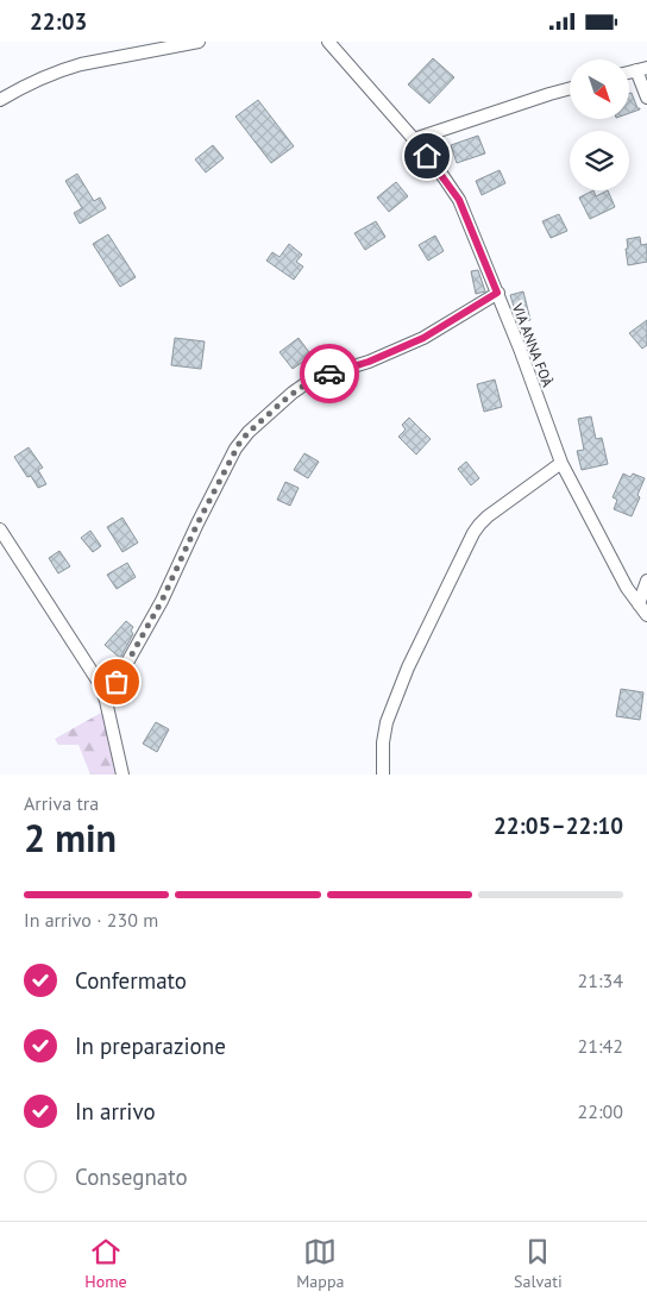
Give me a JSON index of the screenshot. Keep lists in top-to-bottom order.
{
  "streets": {
    "street": ["VIA ANNA FOÀ"]
  },
  "north": "bottom right",
  "page": {
    "status": "22:03",
    "heading": ["2 min", "Arriva tra", "22:05–22:10"],
    "bar": "In arrivo · 230 m",
    "list": [
      ["Confermato", "21:34"],
      ["In preparazione", "21:42"],
      ["In arrivo", "22:00"],
      "Consegnato"
    ],
    "tabs": ["Home", "Mappa", "Salvati"]
  }
}
